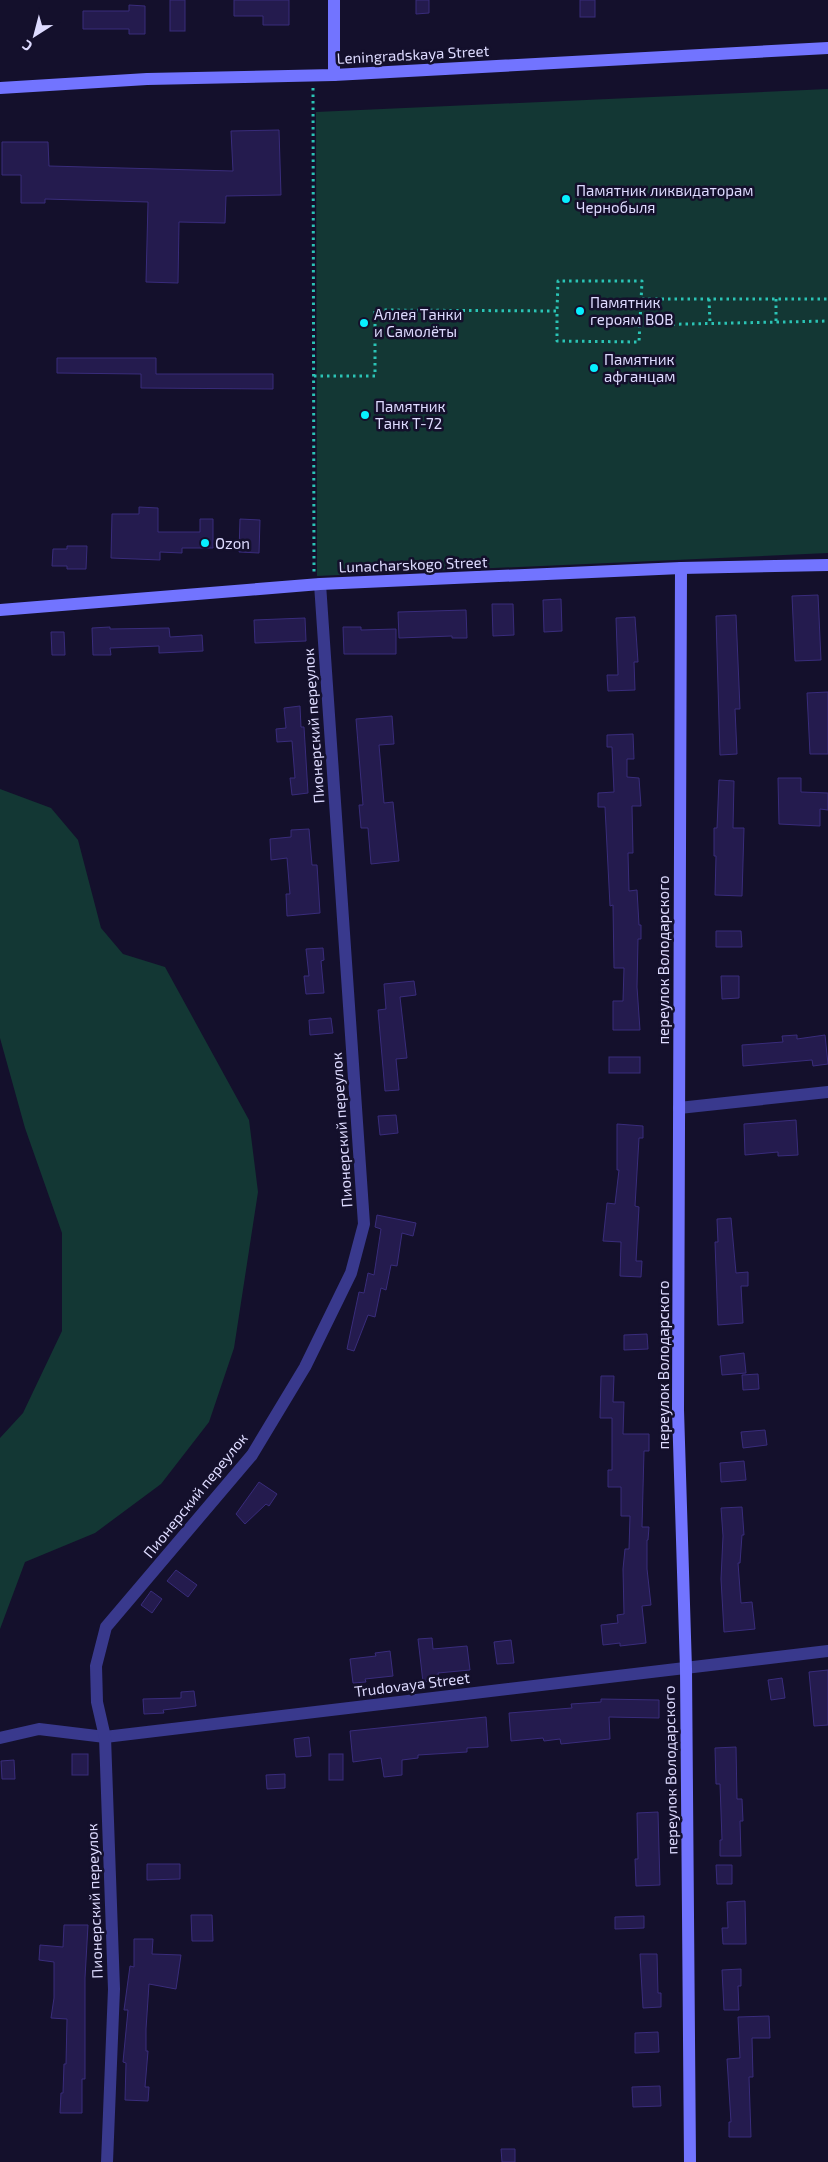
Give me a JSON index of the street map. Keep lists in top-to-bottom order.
{
  "streets": {
    "street": [
      "Leningradskaya Street",
      "Lunacharskogo Street",
      "Пионерский переулок",
      "переулок Володарского",
      "Trudovaya Street"
    ]
  },
  "crossings": [
    ["Lunacharskogo Street", "Пионерский переулок"],
    ["Lunacharskogo Street", "переулок Володарского"],
    ["Пионерский переулок", "Trudovaya Street"],
    ["переулок Володарского", "Trudovaya Street"]
  ],
  "places": [
    "Памятник ликвидаторам Чернобыля",
    "Памятник героям ВОВ",
    "Аллея Танки и Самолёты",
    "Памятник афганцам",
    "Памятник Танк Т-72",
    "Ozon"
  ],
  "north": "bottom left"
}
